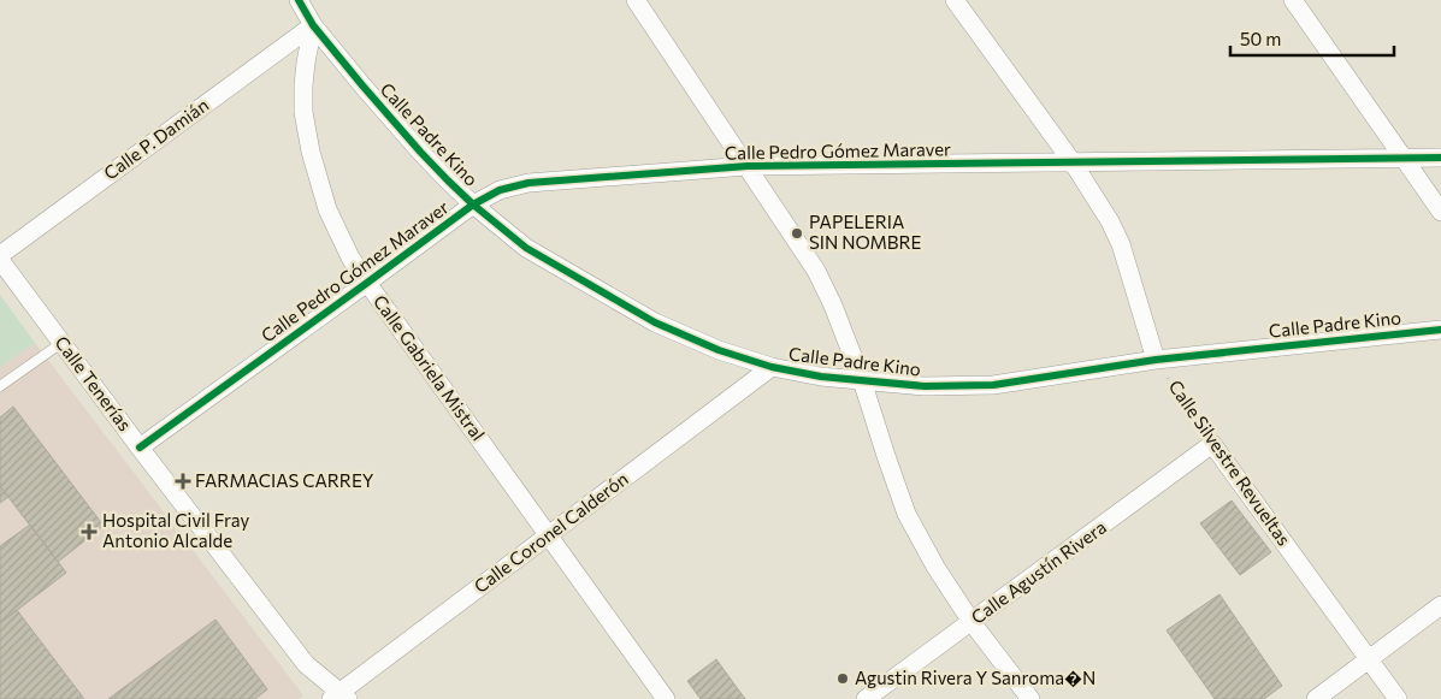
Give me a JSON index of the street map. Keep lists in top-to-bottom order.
{
  "streets": {
    "street": [
      "Calle Padre Kino",
      "Calle P. Damián",
      "Calle Pedro Gómez Maraver",
      "Calle Gabriela Mistral",
      "Calle Tenerías",
      "Calle Silvestre Revueltas",
      "Calle Coronel Calderón",
      "Calle Agustín Rivera"
    ]
  },
  "crossings": [
    ["Calle Padre Kino", "Calle P. Damián"],
    ["Calle Padre Kino", "Calle Pedro Gómez Maraver"],
    ["Calle Padre Kino", "Calle Gabriela Mistral"],
    ["Calle Padre Kino", "Calle Silvestre Revueltas"],
    ["Calle Padre Kino", "Calle Coronel Calderón"],
    ["Calle P. Damián", "Calle Gabriela Mistral"],
    ["Calle Pedro Gómez Maraver", "Calle Gabriela Mistral"],
    ["Calle Pedro Gómez Maraver", "Calle Tenerías"],
    ["Calle Gabriela Mistral", "Calle Coronel Calderón"],
    ["Calle Tenerías", "Calle Coronel Calderón"],
    ["Calle Silvestre Revueltas", "Calle Agustín Rivera"]
  ],
  "places": {
    "other": ["PAPELERIA SIN NOMBRE", "Agustin Rivera Y Sanroma�N"],
    "health": ["FARMACIAS CARREY", "Hospital Civil Fray Antonio Alcalde"]
  },
  "scale_bar": "50 m"
}
